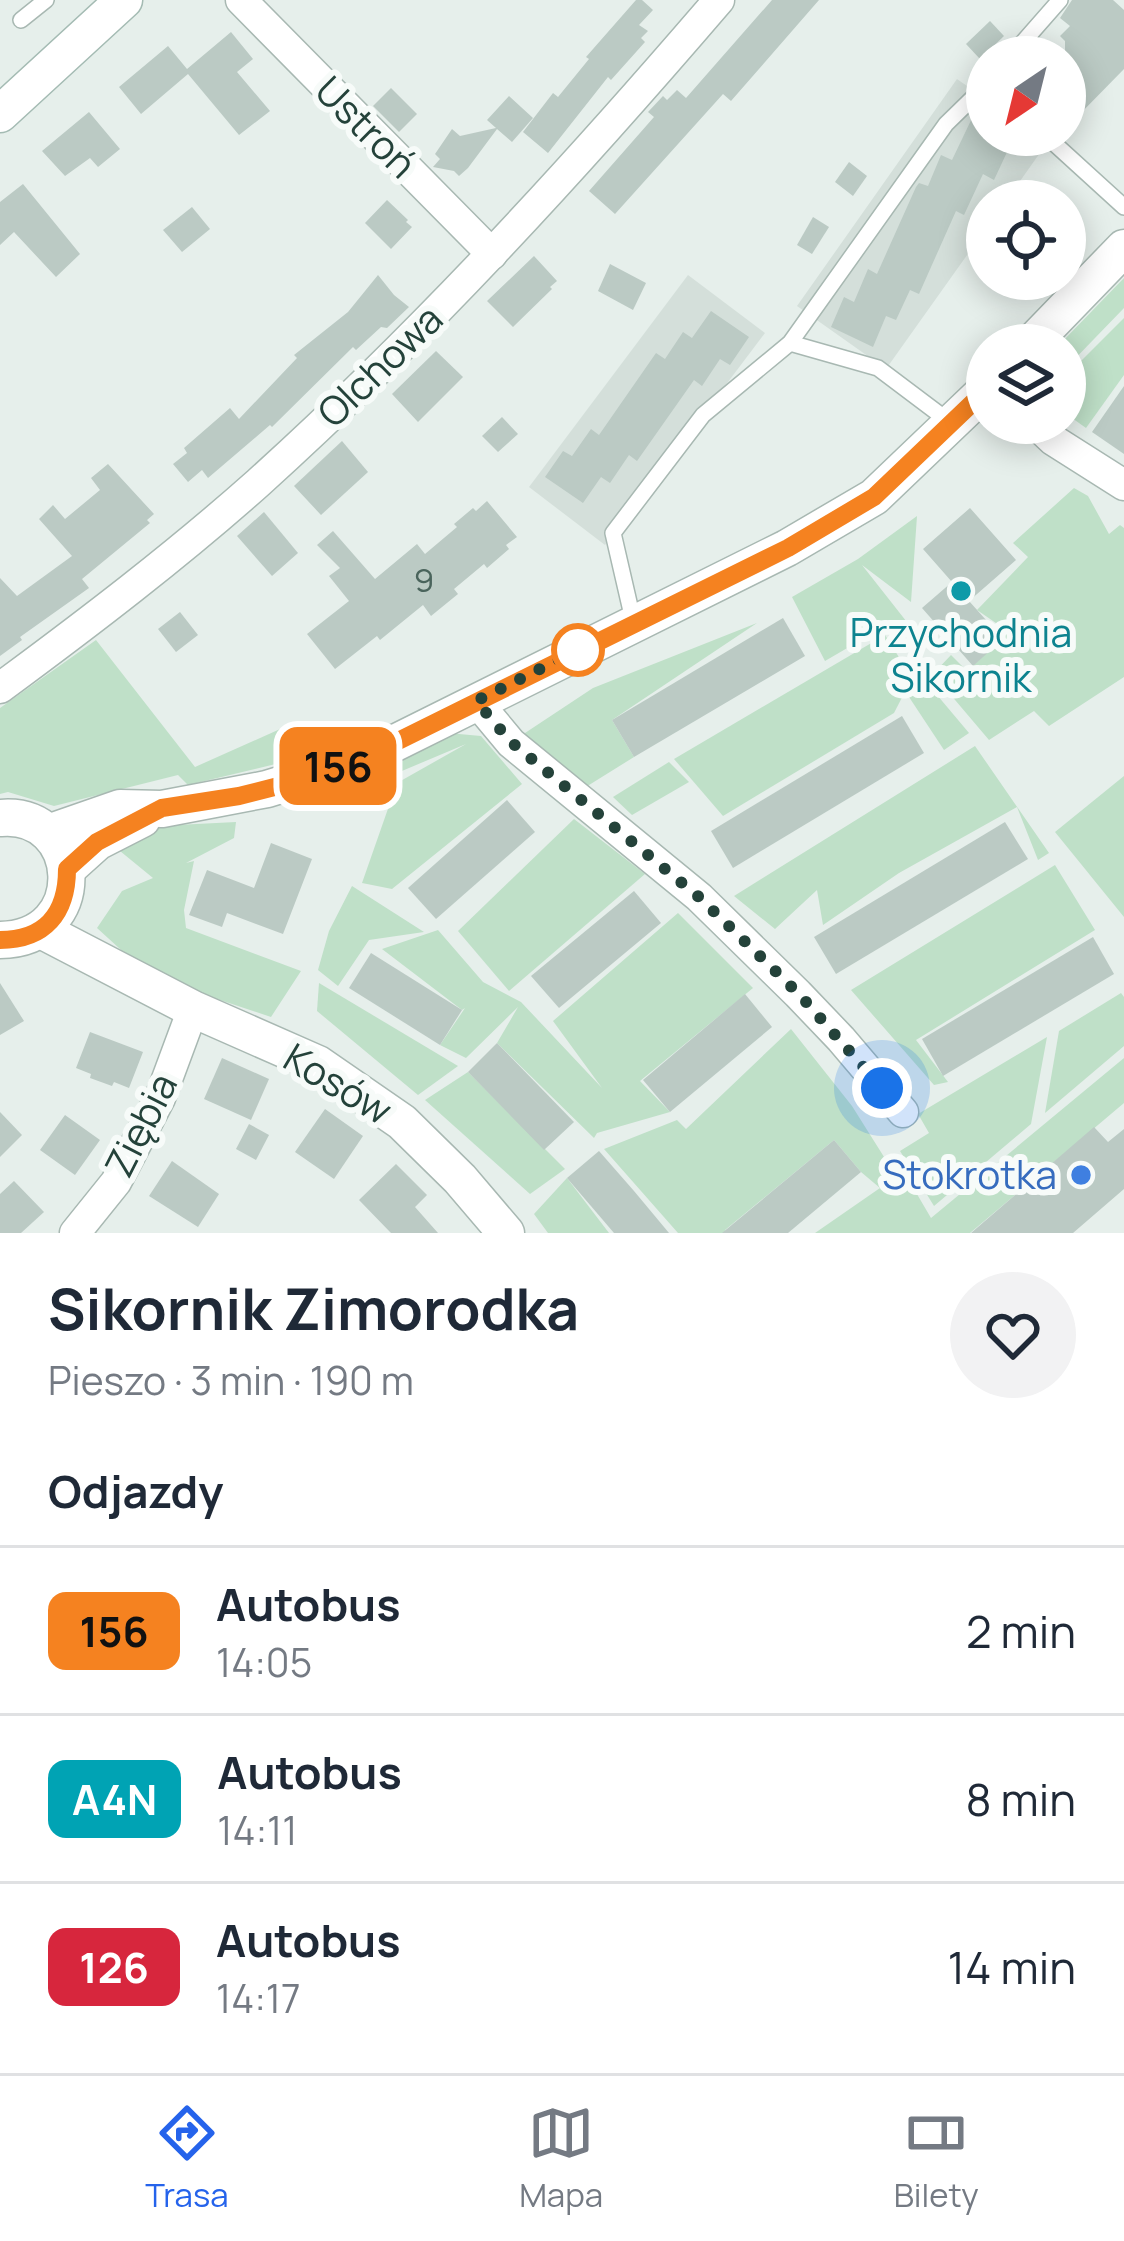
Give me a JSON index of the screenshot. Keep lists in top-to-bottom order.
{
  "streets": {
    "street": [
      "Ustroń",
      "Olchowa",
      "Kosów",
      "Ziębia"
    ]
  },
  "crossings": [
    ["Ustroń", "Olchowa"],
    ["Kosów", "Ziębia"]
  ],
  "places": ["Przychodnia Sikornik", "Stokrotka"],
  "lines": ["bus line 156"],
  "house_numbers": ["9"],
  "north": "bottom left",
  "page": {
    "on_map": "156",
    "heading": [
      ["Sikornik Zimorodka", "Pieszo · 3 min · 190 m"],
      "Odjazdy"
    ],
    "list": [
      {
        "mark": "156",
        "name": "Autobus",
        "note": "14:05",
        "value": "2 min"
      },
      {
        "mark": "A4N",
        "name": "Autobus",
        "note": "14:11",
        "value": "8 min"
      },
      {
        "mark": "126",
        "name": "Autobus",
        "note": "14:17",
        "value": "14 min"
      }
    ],
    "tabs": ["Trasa", "Mapa", "Bilety"]
  }
}
